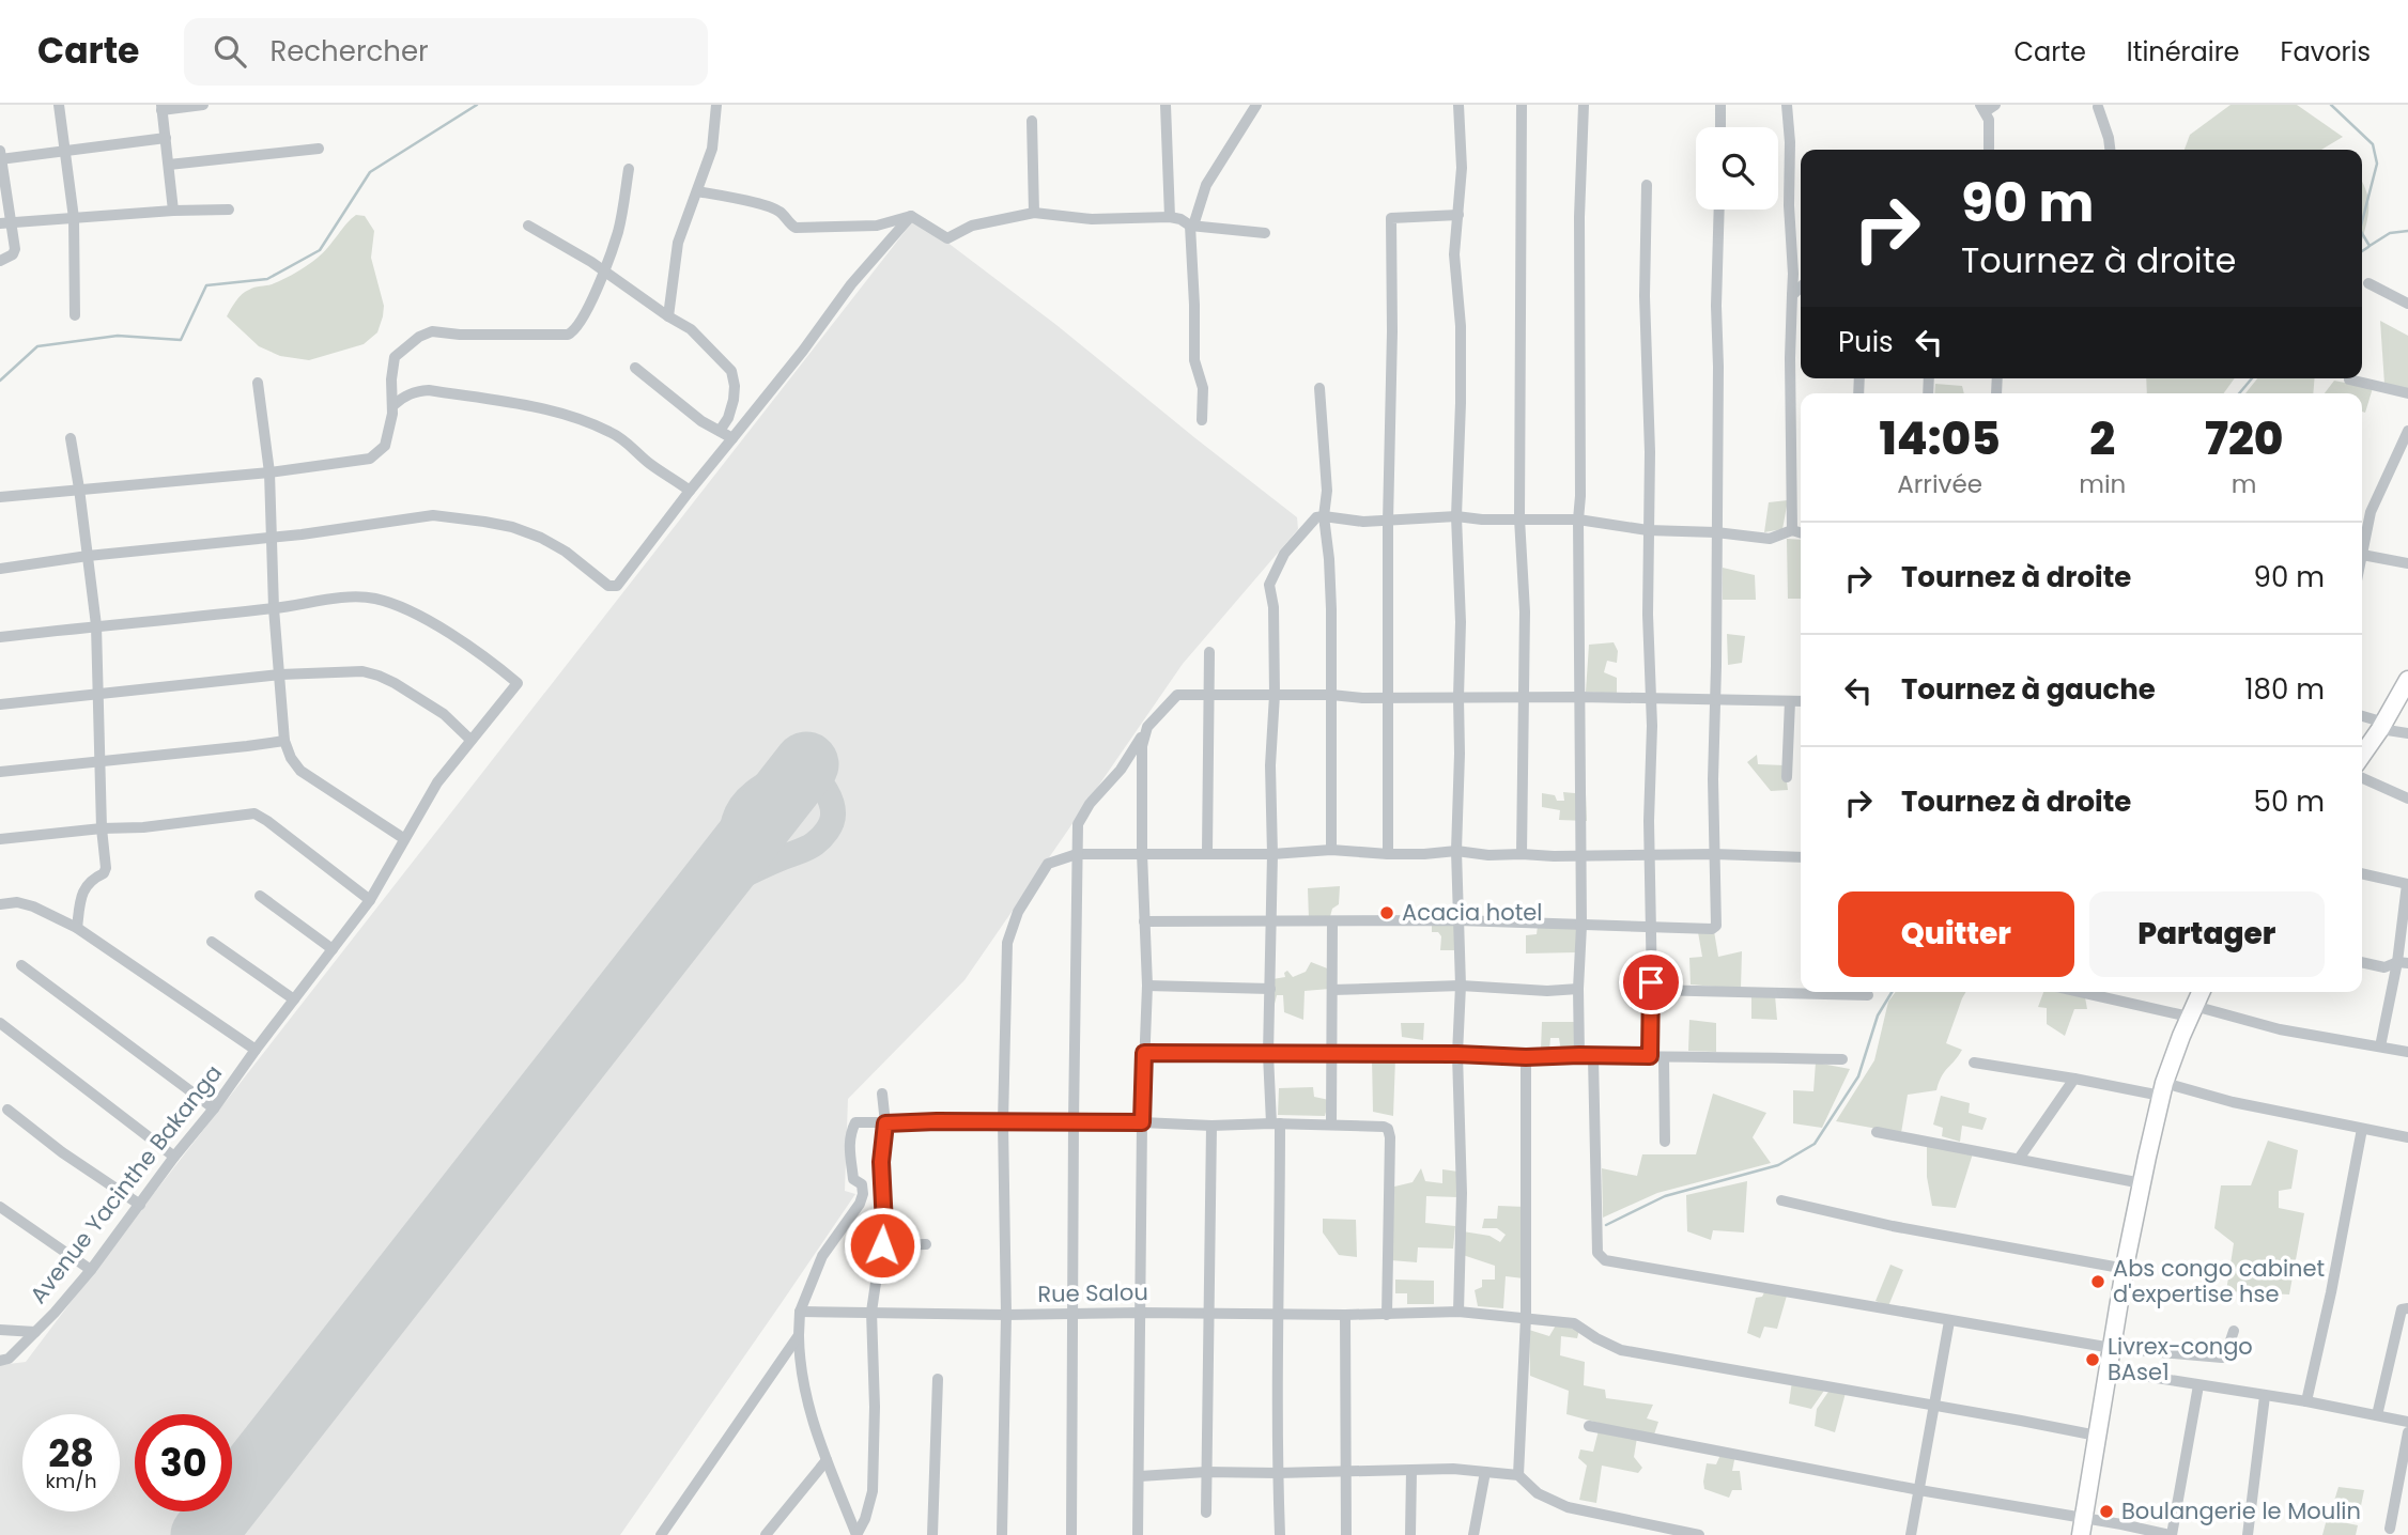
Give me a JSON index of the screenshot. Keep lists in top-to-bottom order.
{
  "streets": {
    "street": ["Avenue Yacinthe Bakanga", "Rue Salou"]
  },
  "places": [
    "Acacia hotel",
    "Abs congo cabinet d'expertise hse",
    "Livrex-congo BAse1",
    "Boulangerie le Moulin"
  ],
  "page": {
    "header": "Carte",
    "search": "Rechercher",
    "nav": ["Carte", "Itinéraire", "Favoris"],
    "turn": ["90 m", "Tournez à droite"],
    "then": "Puis",
    "eta": [
      "14:05",
      "Arrivée",
      "2",
      "min",
      "720",
      "m"
    ],
    "list": [
      {
        "name": "Tournez à droite",
        "value": "90 m"
      },
      {
        "name": "Tournez à gauche",
        "value": "180 m"
      },
      {
        "name": "Tournez à droite",
        "value": "50 m"
      }
    ],
    "buttons": ["Quitter", "Partager"],
    "speed": "28 km/h",
    "limit": "30"
  }
}
